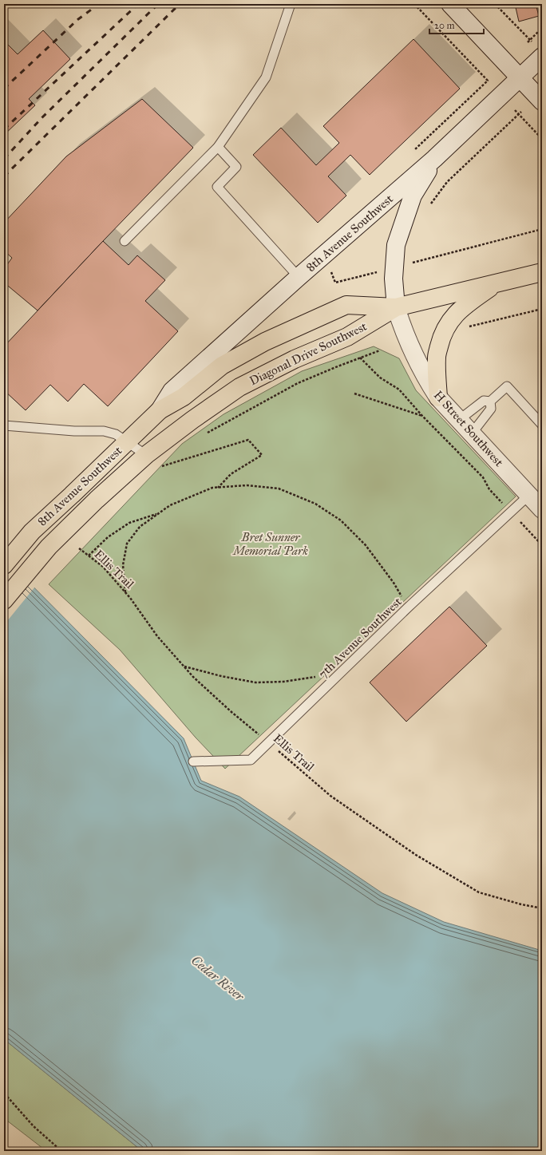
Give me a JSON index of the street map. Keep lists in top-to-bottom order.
{
  "streets": {
    "main road": ["8th Avenue Southwest", "Diagonal Drive Southwest"],
    "street": ["H Street Southwest"],
    "lane": ["7th Avenue Southwest"],
    "path": ["Ellis Trail"]
  },
  "crossings": [
    ["8th Avenue Southwest", "Diagonal Drive Southwest"],
    ["8th Avenue Southwest", "H Street Southwest"],
    ["Diagonal Drive Southwest", "H Street Southwest"],
    ["H Street Southwest", "7th Avenue Southwest"],
    ["Ellis Trail", "7th Avenue Southwest"]
  ],
  "water": ["Cedar River"],
  "parks": ["Bret Sunner Memorial Park"],
  "scale_bar": "20 m"
}
